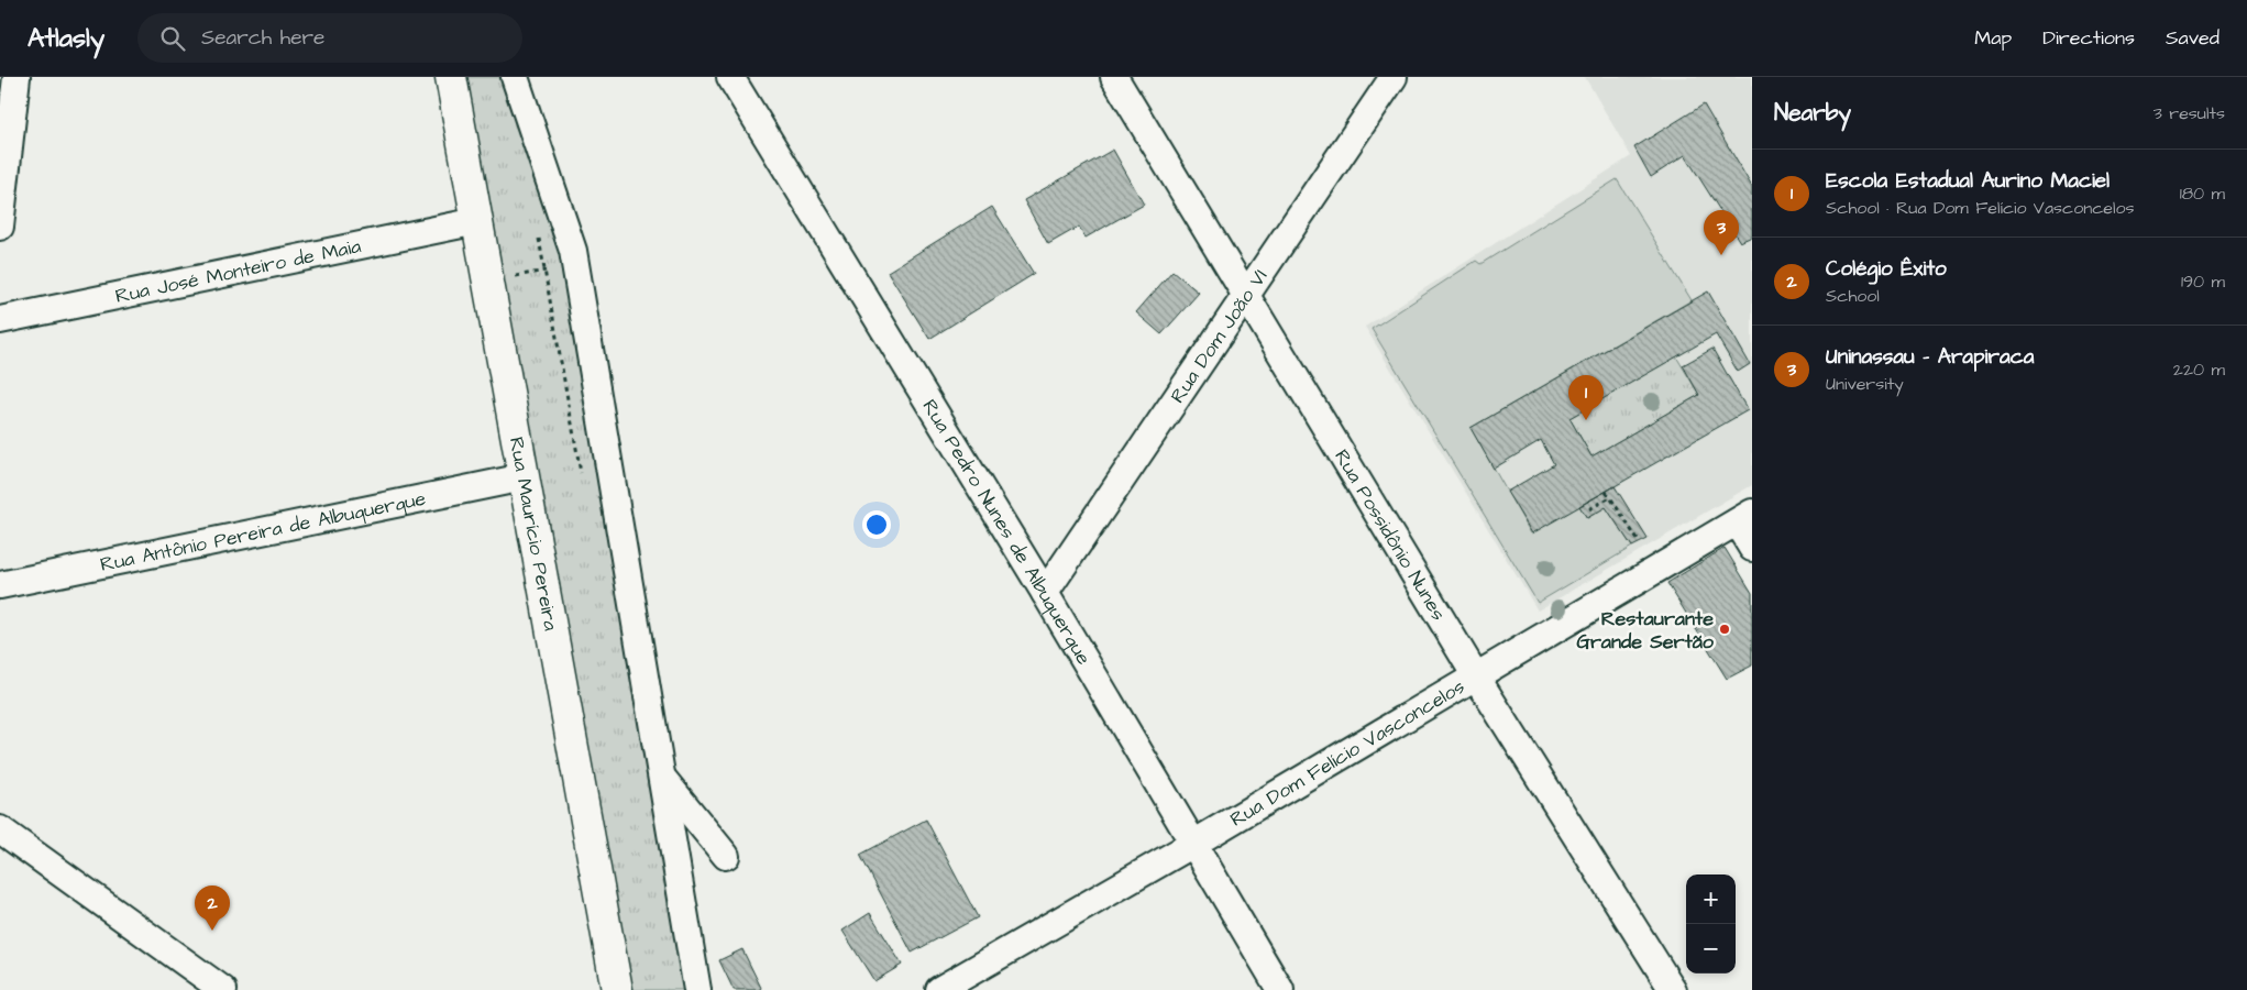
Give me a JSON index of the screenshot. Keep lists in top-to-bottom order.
{
  "streets": {
    "main road": ["Rua Maurício Pereira"],
    "street": [
      "Rua José Monteiro de Maia",
      "Rua Dom João VI",
      "Rua Antônio Pereira de Albuquerque",
      "Rua Pedro Nunes de Albuquerque",
      "Rua Possidônio Nunes",
      "Rua Dom Felício Vasconcelos"
    ]
  },
  "crossings": [
    ["Rua José Monteiro de Maia", "Rua Maurício Pereira"],
    ["Rua Dom João VI", "Rua Pedro Nunes de Albuquerque"],
    ["Rua Dom João VI", "Rua Possidônio Nunes"],
    ["Rua Antônio Pereira de Albuquerque", "Rua Maurício Pereira"],
    ["Rua Pedro Nunes de Albuquerque", "Rua Dom Felício Vasconcelos"],
    ["Rua Possidônio Nunes", "Rua Dom Felício Vasconcelos"]
  ],
  "places": ["Restaurante Grande Sertão"],
  "page": {
    "header": "Atlasly",
    "search": "Search here",
    "nav": ["Map", "Directions", "Saved"],
    "heading": ["Nearby", "3 results"],
    "list": [
      {
        "mark": "1",
        "name": "Escola Estadual Aurino Maciel",
        "note": "School · Rua Dom Felício Vasconcelos",
        "value": "180 m"
      },
      {
        "mark": "2",
        "name": "Colégio Êxito",
        "note": "School",
        "value": "190 m"
      },
      {
        "mark": "3",
        "name": "Uninassau - Arapiraca",
        "note": "University",
        "value": "220 m"
      }
    ],
    "pins": ["3", "1", "2"],
    "map_buttons": ["+", "−"]
  }
}
